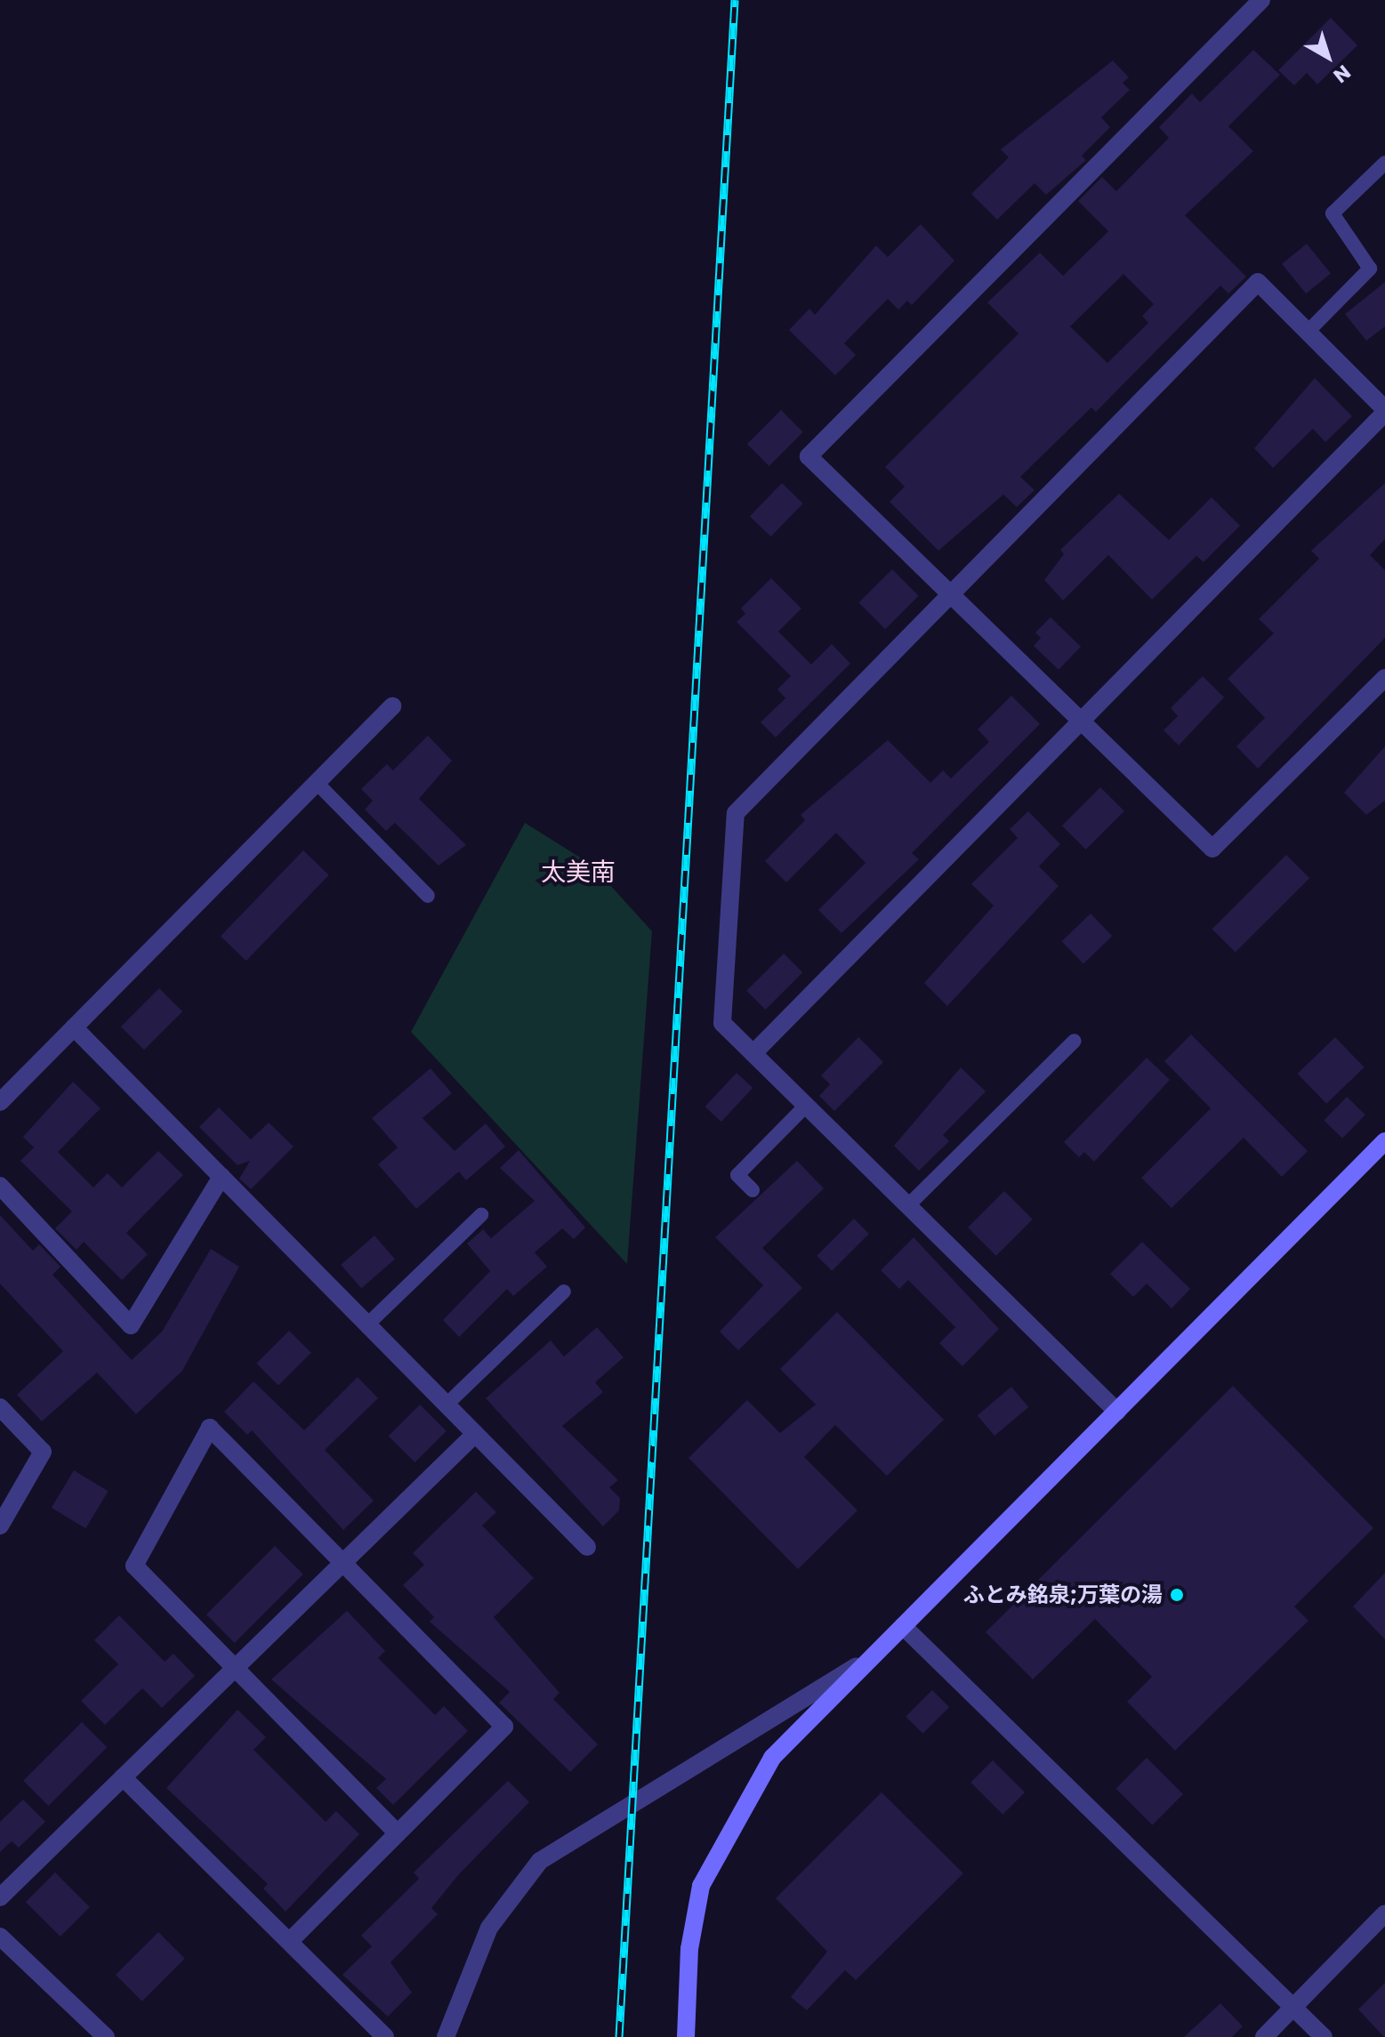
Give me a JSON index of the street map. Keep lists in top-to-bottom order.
{
  "districts": ["太美南"],
  "places": ["ふとみ銘泉;万葉の湯"],
  "north": "bottom right"
}
